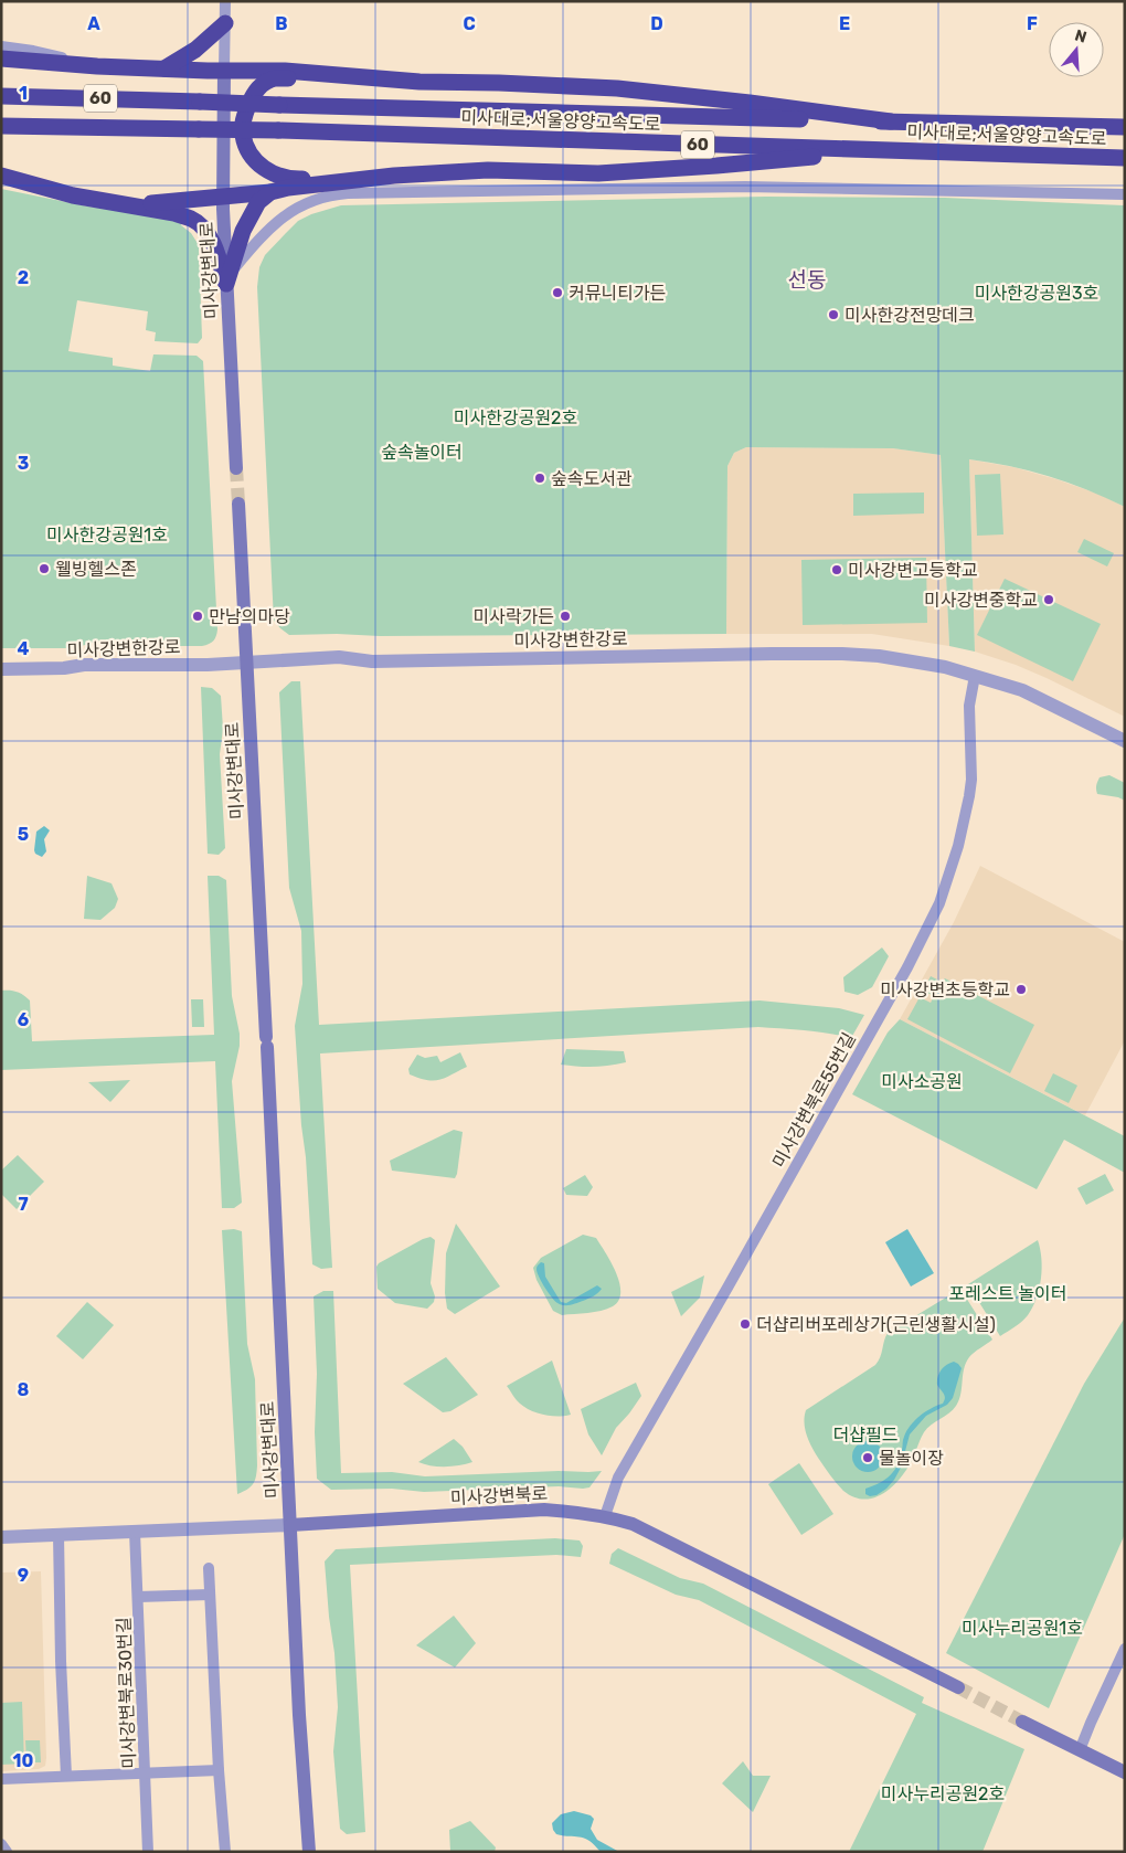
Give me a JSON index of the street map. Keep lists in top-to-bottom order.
{
  "streets": {
    "highway": ["60", "미사대로;서울양양고속도로"],
    "main road": ["미사강변대로", "미사강변북로"],
    "street": ["미사강변한강로", "미사강변북로55번길", "미사강변북로30번길"]
  },
  "crossings": [
    ["미사강변대로", "미사강변한강로"],
    ["미사강변대로", "미사강변북로"],
    ["미사강변한강로", "미사강변북로55번길"],
    ["미사강변북로55번길", "미사강변북로"],
    ["미사강변북로", "미사강변북로30번길"]
  ],
  "districts": ["선동"],
  "parks": [
    "미사한강공원3호",
    "미사한강공원2호",
    "숲속놀이터",
    "미사한강공원1호",
    "미사소공원",
    "포레스트 놀이터",
    "더샵필드",
    "미사누리공원1호",
    "미사누리공원2호"
  ],
  "places": [
    "커뮤니티가든",
    "미사한강전망데크",
    "숲속도서관",
    "웰빙헬스존",
    "미사강변고등학교",
    "미사강변중학교",
    "만남의마당",
    "미사락가든",
    "미사강변초등학교",
    "더샵리버포레상가(근린생활시설)",
    "물놀이장"
  ],
  "north": "top",
  "grid": {
    "columns": [
      "A",
      "B",
      "C",
      "D",
      "E",
      "F"
    ],
    "rows": [
      "1",
      "2",
      "3",
      "4",
      "5",
      "6",
      "7",
      "8",
      "9",
      "10"
    ]
  }
}
